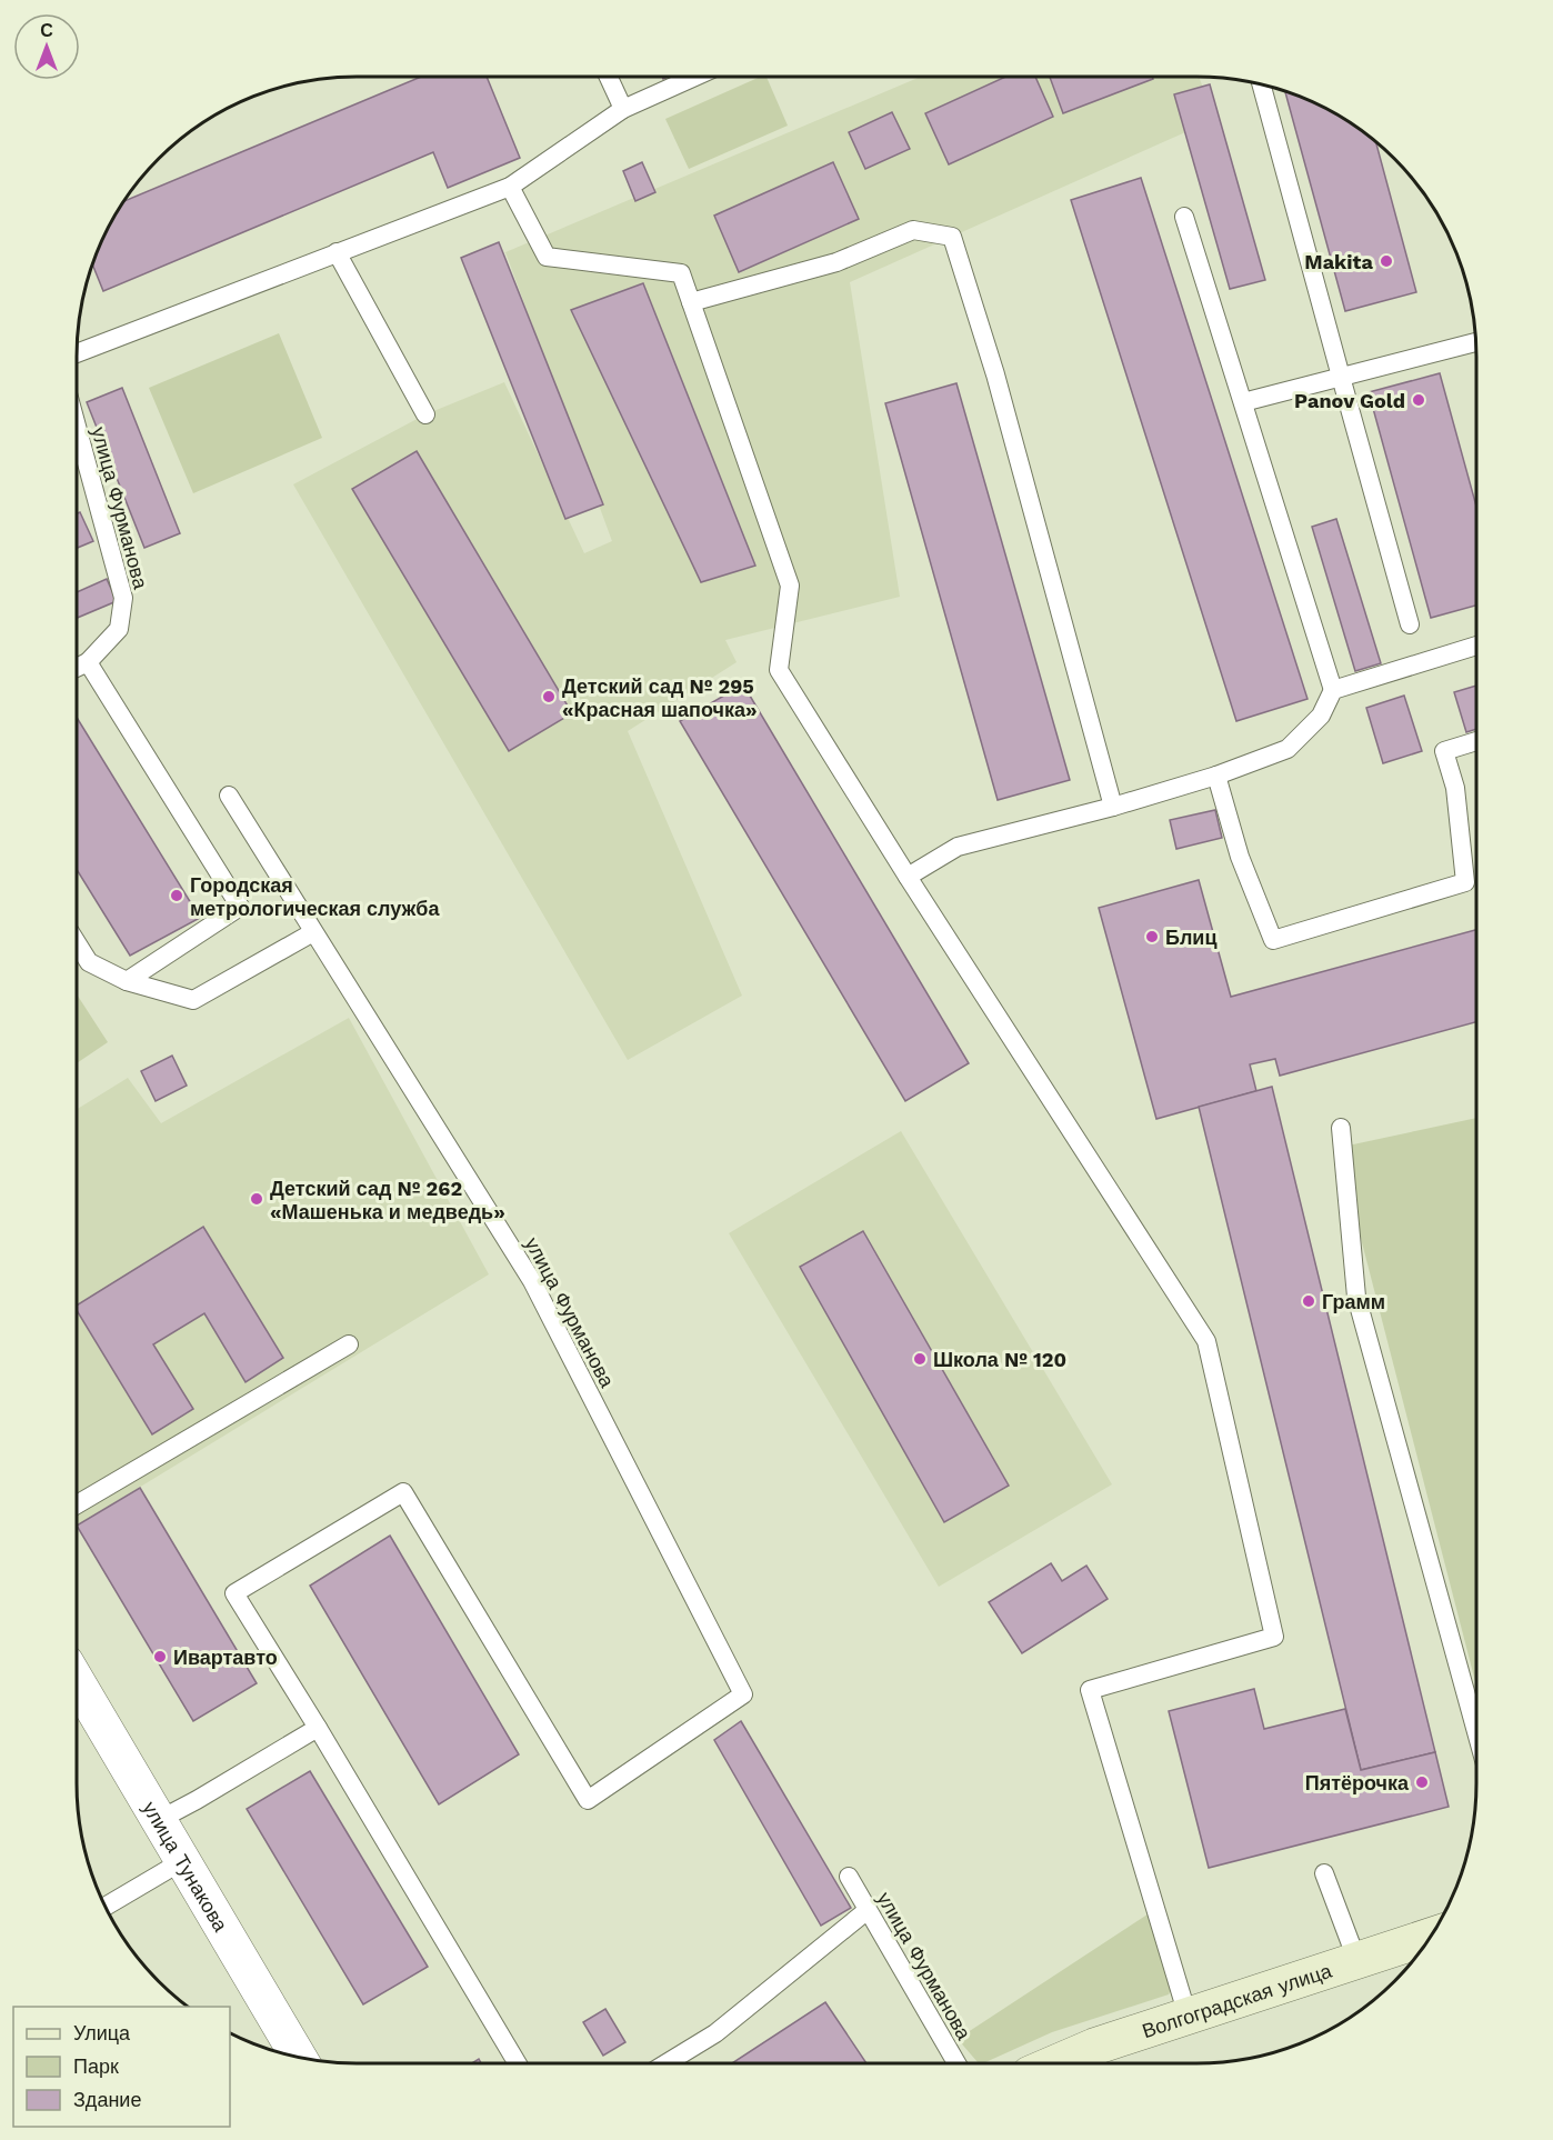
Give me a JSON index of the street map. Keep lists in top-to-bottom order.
{
  "streets": {
    "main road": ["Волгоградская улица"],
    "street": ["улица Тунакова"],
    "lane": ["улица Фурманова"]
  },
  "places": [
    "Makita",
    "Panov Gold",
    "Детский сад № 295 «Красная шапочка»",
    "Городская метрологическая служба",
    "Блиц",
    "Детский сад № 262 «Машенька и медведь»",
    "Грамм",
    "Школа № 120",
    "Ивартавто",
    "Пятёрочка"
  ],
  "legend": ["Улица", "Парк", "Здание"],
  "north": "top"
}
